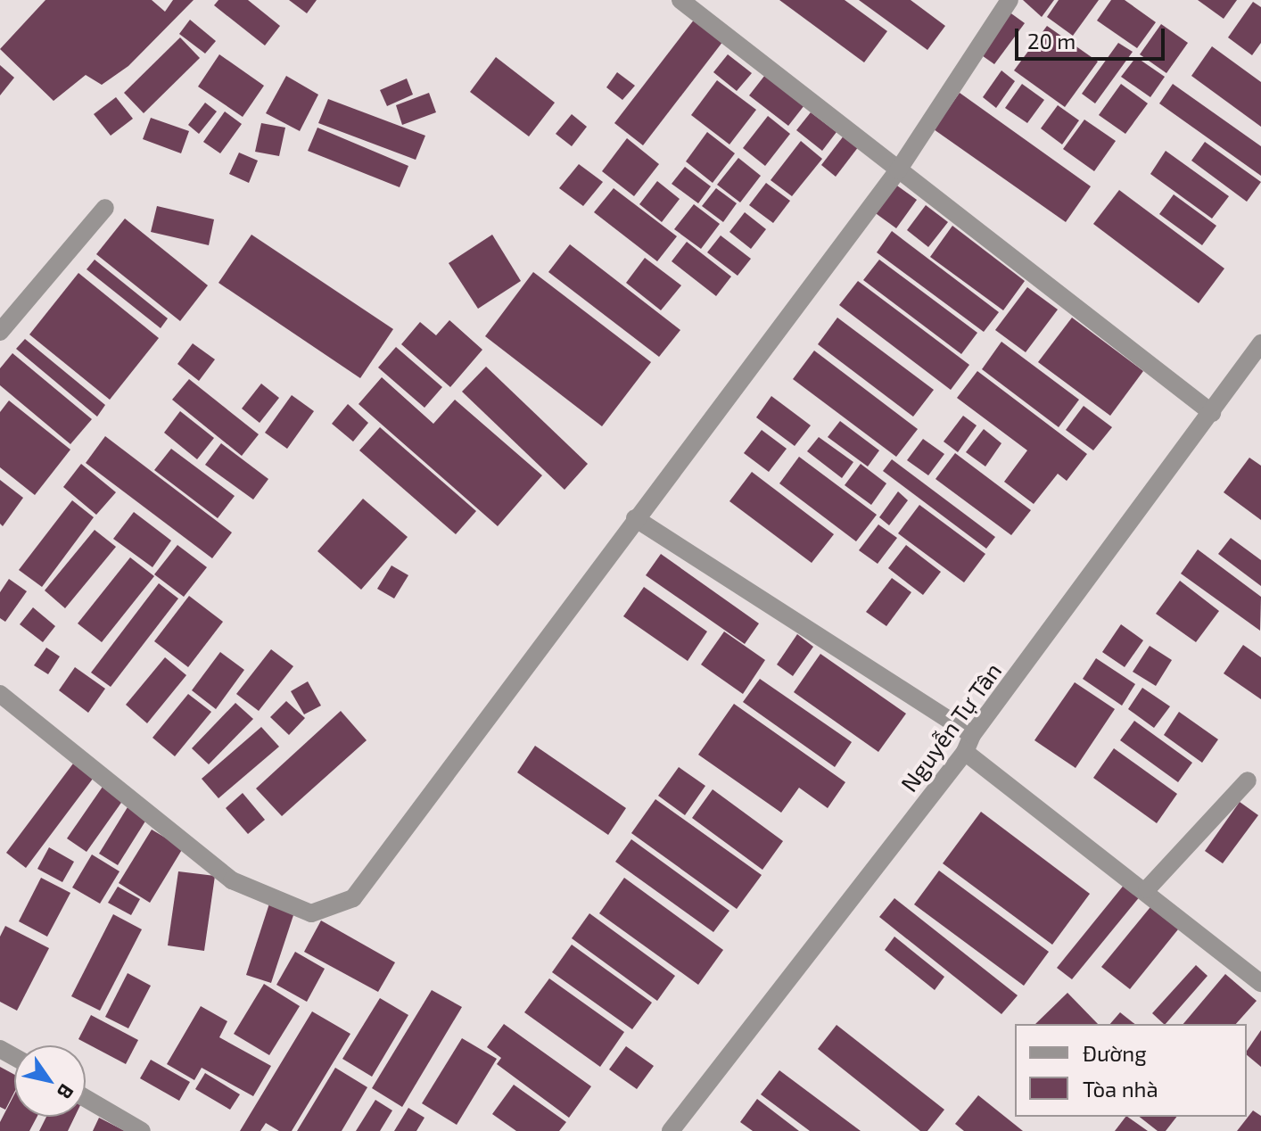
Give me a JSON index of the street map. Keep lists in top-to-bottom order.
{
  "streets": {
    "street": ["Nguyễn Tự Tân"]
  },
  "legend": ["Đường", "Tòa nhà"],
  "scale_bar": "20 m",
  "north": "bottom right"
}
